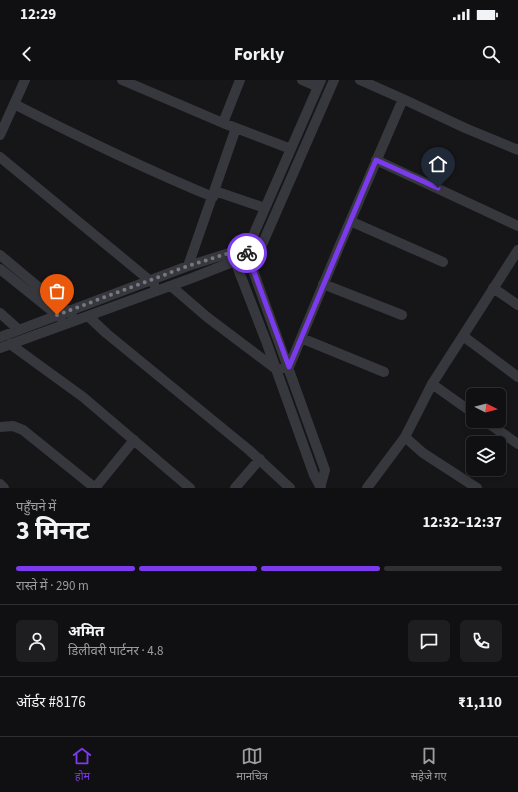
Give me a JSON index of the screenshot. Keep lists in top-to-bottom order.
{
  "north": "right",
  "page": {
    "status": "12:29",
    "header": "Forkly",
    "heading": ["3 मिनट", "पहुँचने में", "12:32–12:37"],
    "panel": [
      "अमित",
      "डिलीवरी पार्टनर · 4.8",
      "ऑर्डर #8176",
      "₹1,110"
    ],
    "bar": "रास्ते में · 290 m",
    "tabs": ["होम", "मानचित्र", "सहेजे गए"]
  }
}
